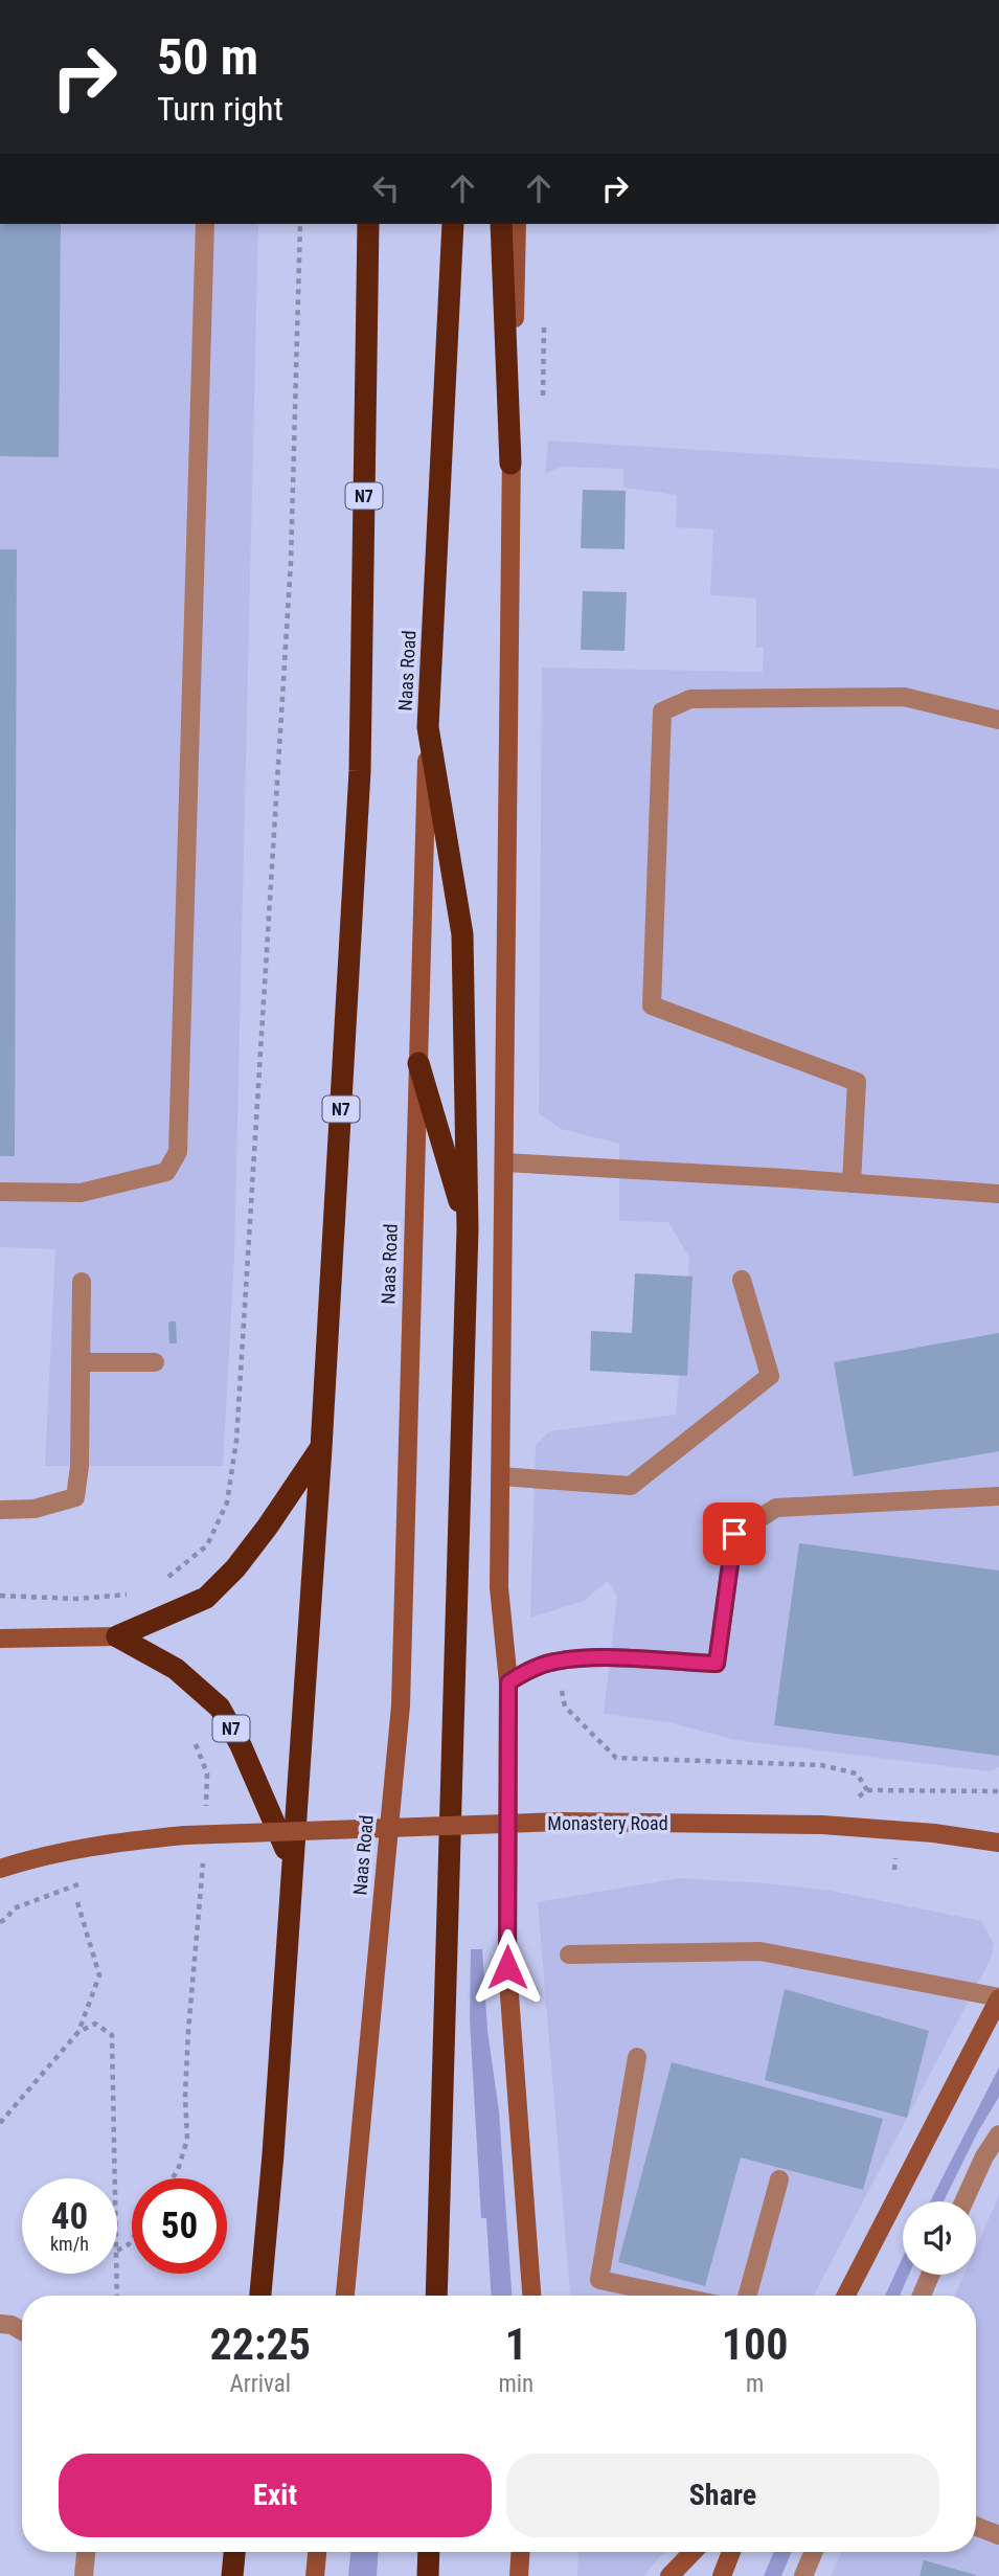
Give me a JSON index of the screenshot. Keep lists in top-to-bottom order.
{
  "streets": {
    "highway": ["N7", "Naas Road"],
    "main road": ["Monastery Road"]
  },
  "page": {
    "turn": ["50 m", "Turn right"],
    "speed": "40 km/h",
    "limit": "50",
    "eta": [
      "22:25",
      "Arrival",
      "1",
      "min",
      "100",
      "m"
    ],
    "buttons": ["Exit", "Share"]
  }
}
